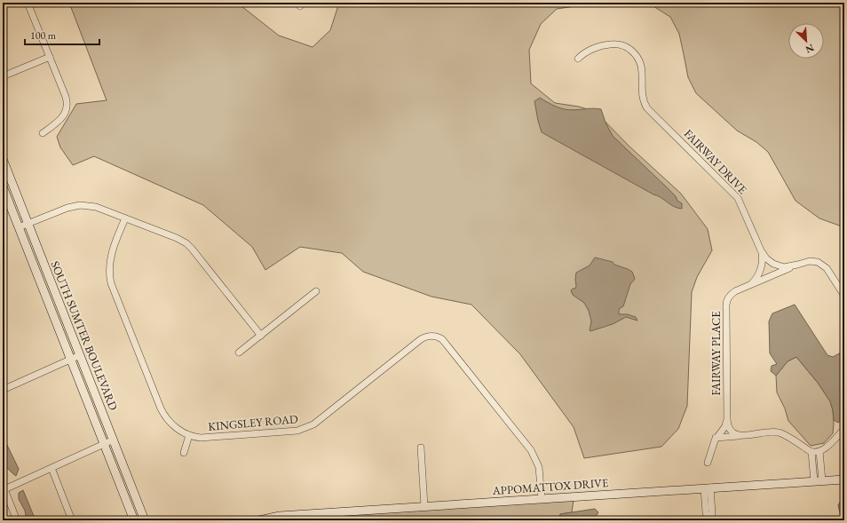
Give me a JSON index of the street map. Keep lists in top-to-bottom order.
{
  "streets": {
    "main road": ["SOUTH SUMTER BOULEVARD", "APPOMATTOX DRIVE"],
    "street": ["FAIRWAY DRIVE", "FAIRWAY PLACE", "KINGSLEY ROAD"]
  },
  "crossings": [
    ["FAIRWAY DRIVE", "FAIRWAY PLACE"],
    ["KINGSLEY ROAD", "APPOMATTOX DRIVE"]
  ],
  "scale_bar": "100 m",
  "north": "bottom right"
}
